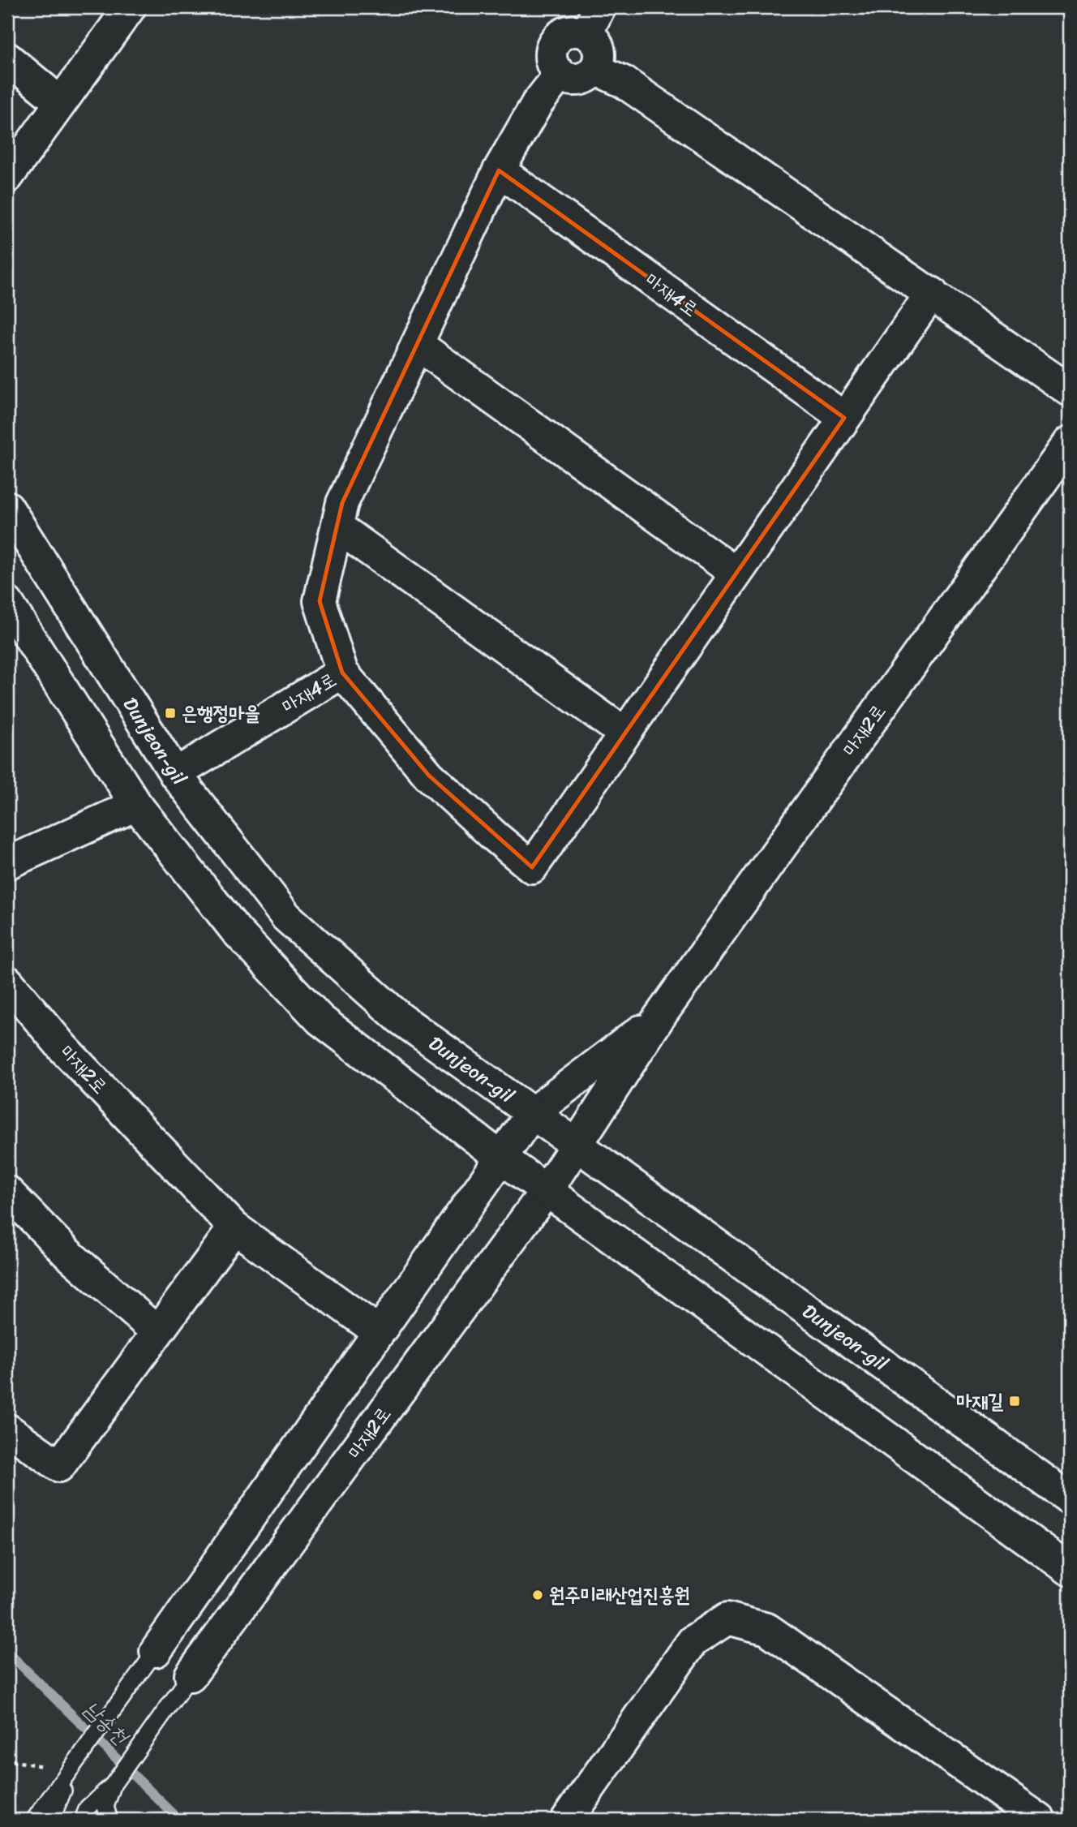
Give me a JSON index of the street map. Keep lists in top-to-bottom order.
{
  "streets": {
    "street": ["마재4로", "마재2로", "Dunjeon-gil"]
  },
  "crossings": [
    ["마재4로", "Dunjeon-gil"],
    ["마재2로", "Dunjeon-gil"]
  ],
  "water": ["남송천"],
  "places": {
    "transit": ["은행정마을", "마재길"],
    "other": ["원주미래산업진흥원"]
  }
}
